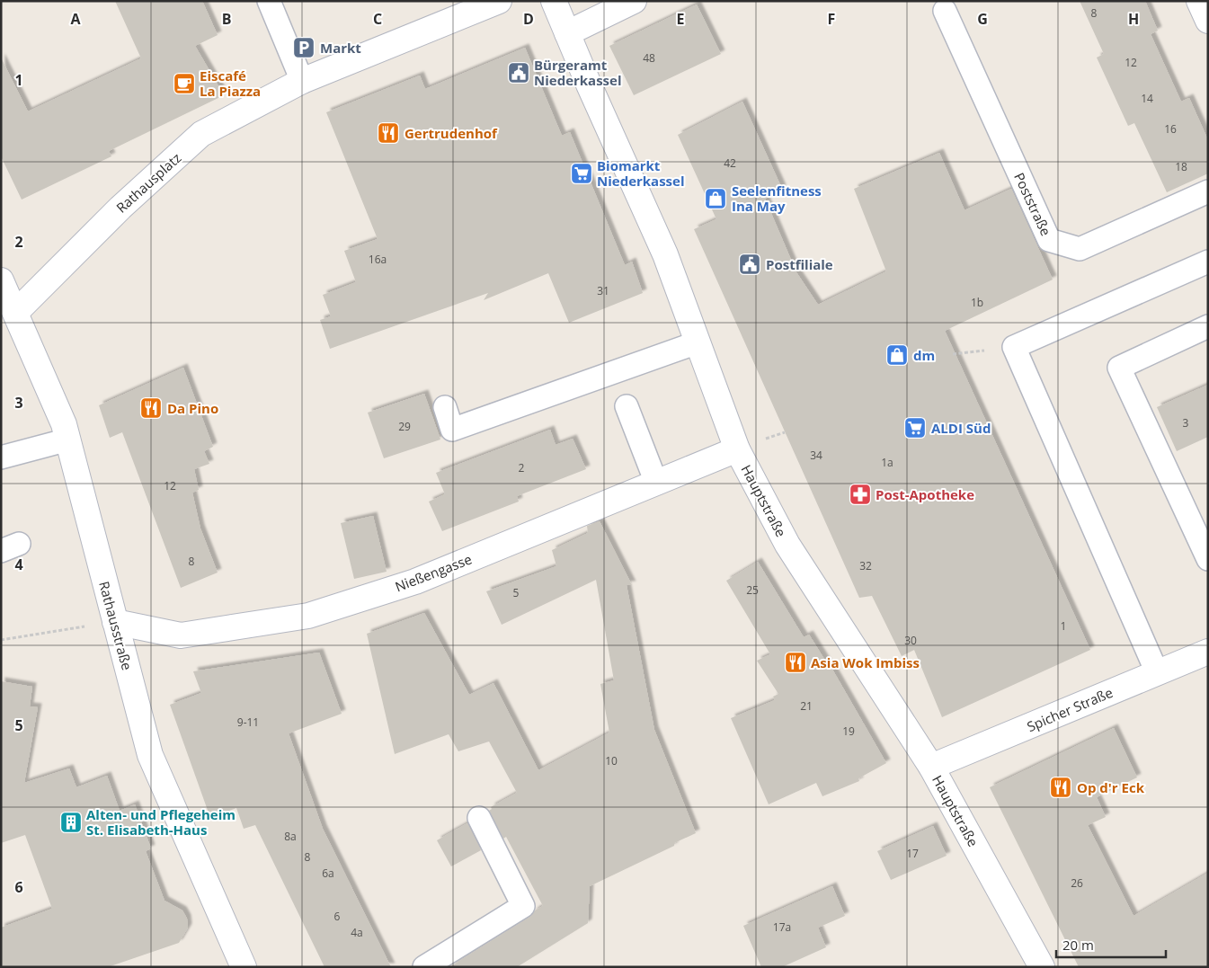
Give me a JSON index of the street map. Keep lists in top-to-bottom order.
{
  "streets": {
    "street": [
      "Rathausplatz",
      "Hauptstraße",
      "Nießengasse",
      "Rathausstraße",
      "Spicher Straße"
    ],
    "lane": ["Poststraße"]
  },
  "crossings": [
    ["Rathausplatz", "Rathausstraße"],
    ["Hauptstraße", "Nießengasse"],
    ["Hauptstraße", "Spicher Straße"],
    ["Nießengasse", "Rathausstraße"]
  ],
  "places": {
    "parking": ["Markt"],
    "public building": ["Bürgeramt Niederkassel", "Postfiliale"],
    "cafe": ["Eiscafé La Piazza"],
    "restaurant": [
      "Gertrudenhof",
      "Da Pino",
      "Asia Wok Imbiss",
      "Op d'r Eck"
    ],
    "supermarket": ["Biomarkt Niederkassel", "ALDI Süd"],
    "shop": ["Seelenfitness Ina May", "dm"],
    "pharmacy": ["Post-Apotheke"],
    "building": ["Alten- und Pflegeheim St. Elisabeth-Haus"]
  },
  "house_numbers": [
    "8",
    "48",
    "12",
    "14",
    "16",
    "42",
    "18",
    "16a",
    "31",
    "1b",
    "3",
    "29",
    "34",
    "1a",
    "2",
    "12",
    "8",
    "32",
    "25",
    "5",
    "1",
    "30",
    "21",
    "9-11",
    "19",
    "10",
    "8a",
    "17",
    "8",
    "6a",
    "26",
    "6",
    "17a",
    "4a"
  ],
  "scale_bar": "20 m",
  "grid": {
    "columns": [
      "A",
      "B",
      "C",
      "D",
      "E",
      "F",
      "G",
      "H"
    ],
    "rows": [
      "1",
      "2",
      "3",
      "4",
      "5",
      "6"
    ]
  }
}
